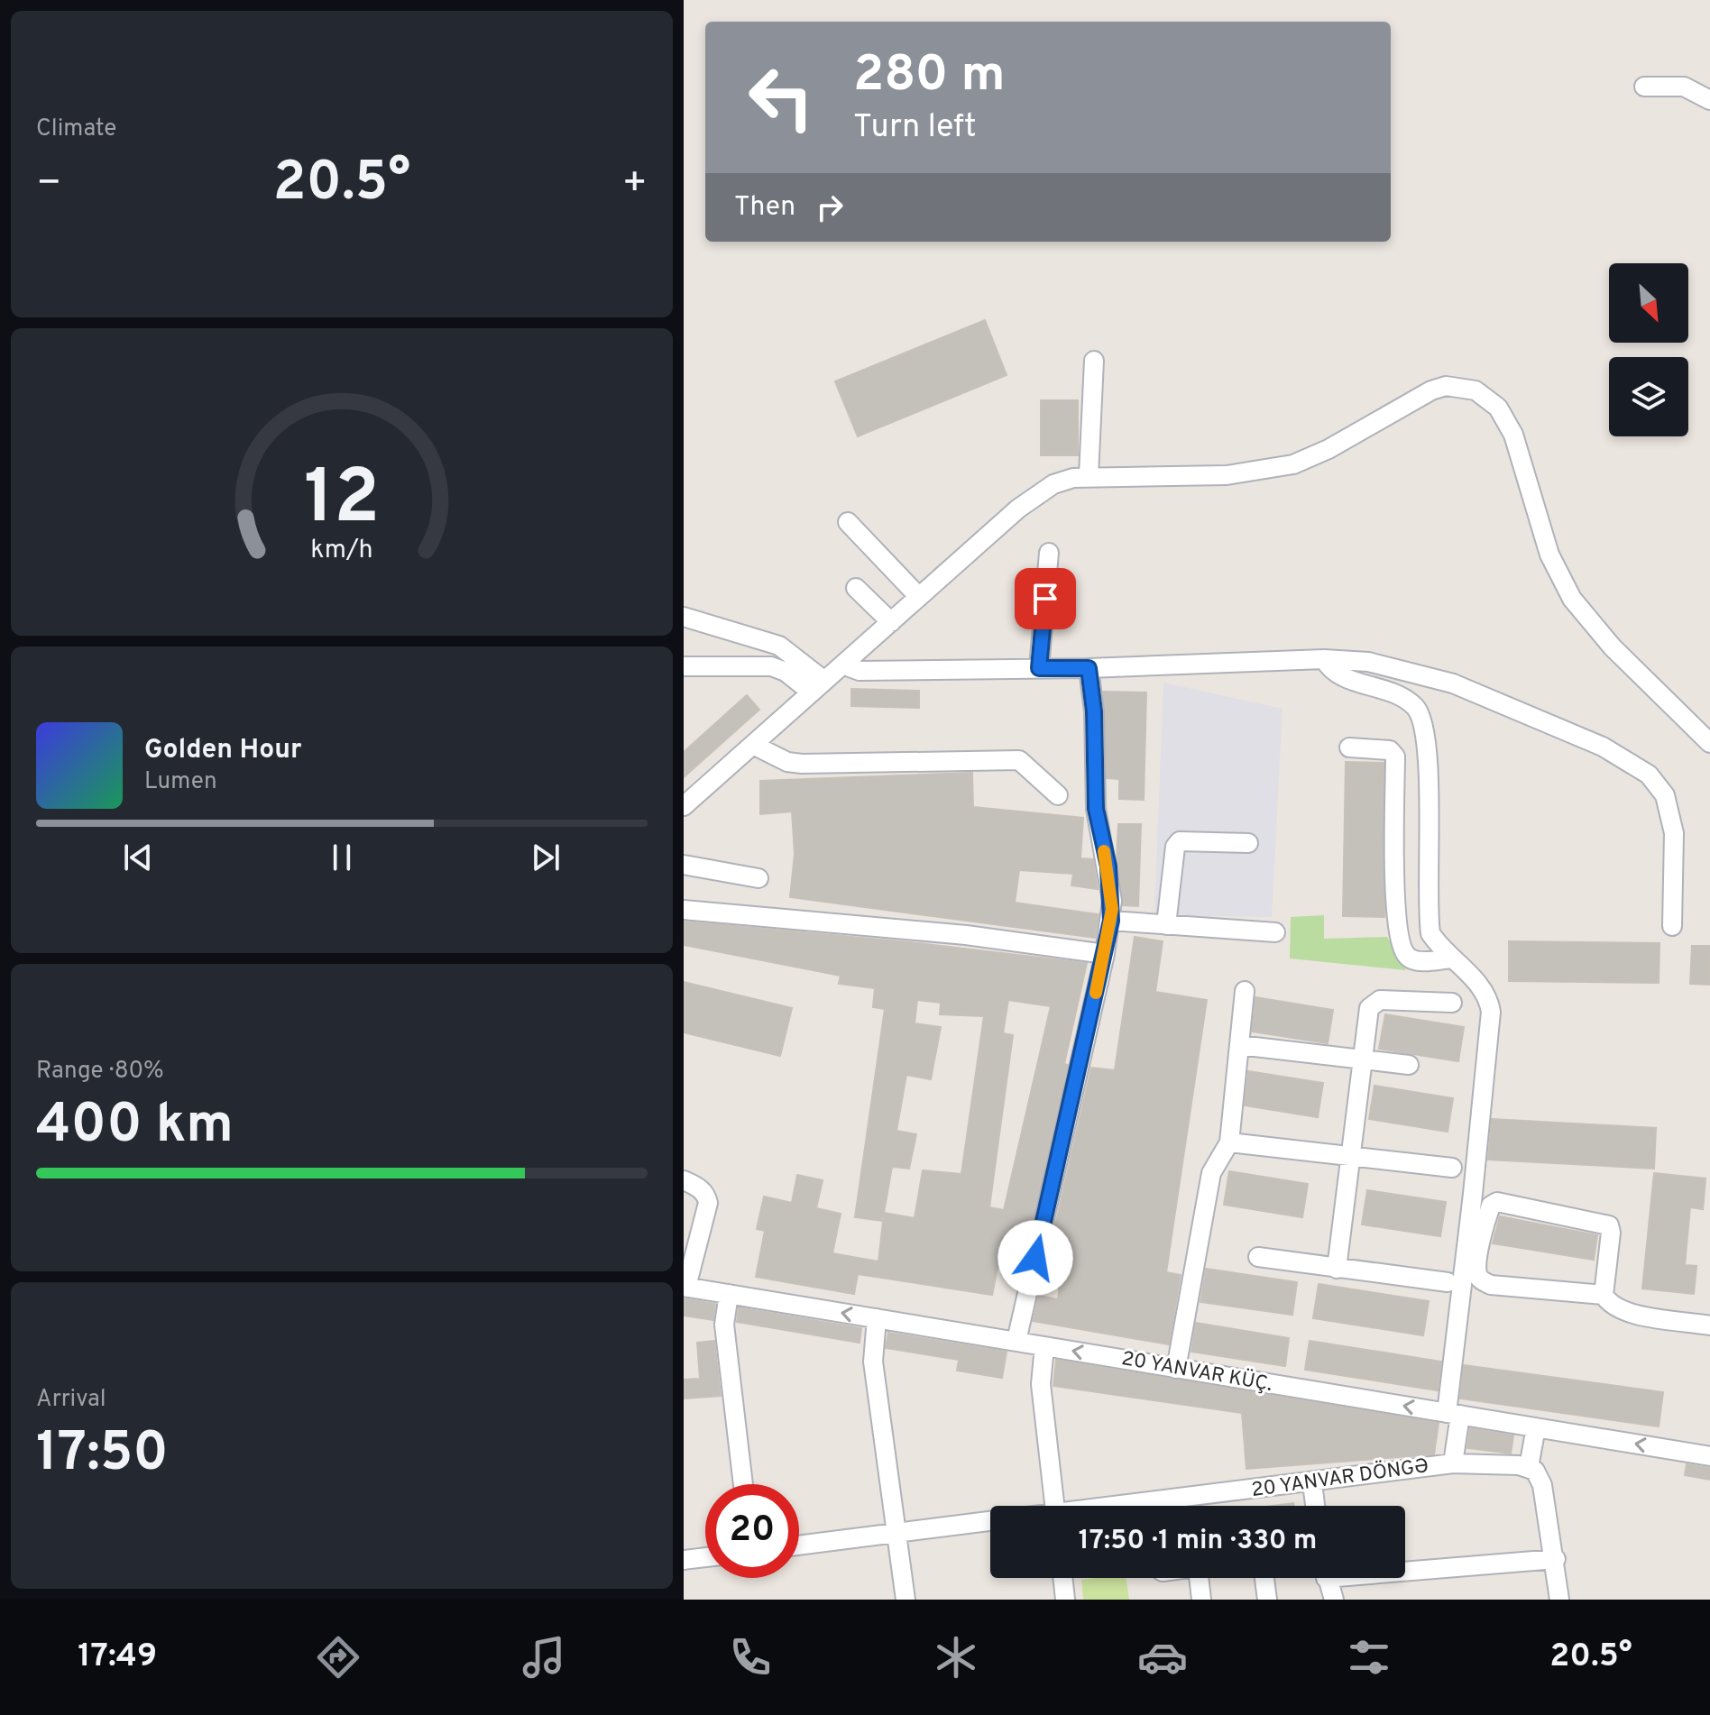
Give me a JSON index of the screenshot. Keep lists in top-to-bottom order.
{
  "streets": {
    "street": ["20 YANVAR KÜÇ.", "20 YANVAR DÖNGƏ"]
  },
  "north": "bottom right",
  "page": {
    "tile": [
      "Climate",
      ["Range · 80%", "400 km"],
      ["Arrival", "17:50"]
    ],
    "turn": ["280 m", "Turn left"],
    "heat": ["−", "20.5°", "+"],
    "then": "Then",
    "song": ["Golden Hour", "Lumen"],
    "limit": "20",
    "trip": "17:50 · 1 min · 330 m",
    "tabs": ["17:49", "20.5°"],
    "gauge": ["12", "km/h"]
  }
}
